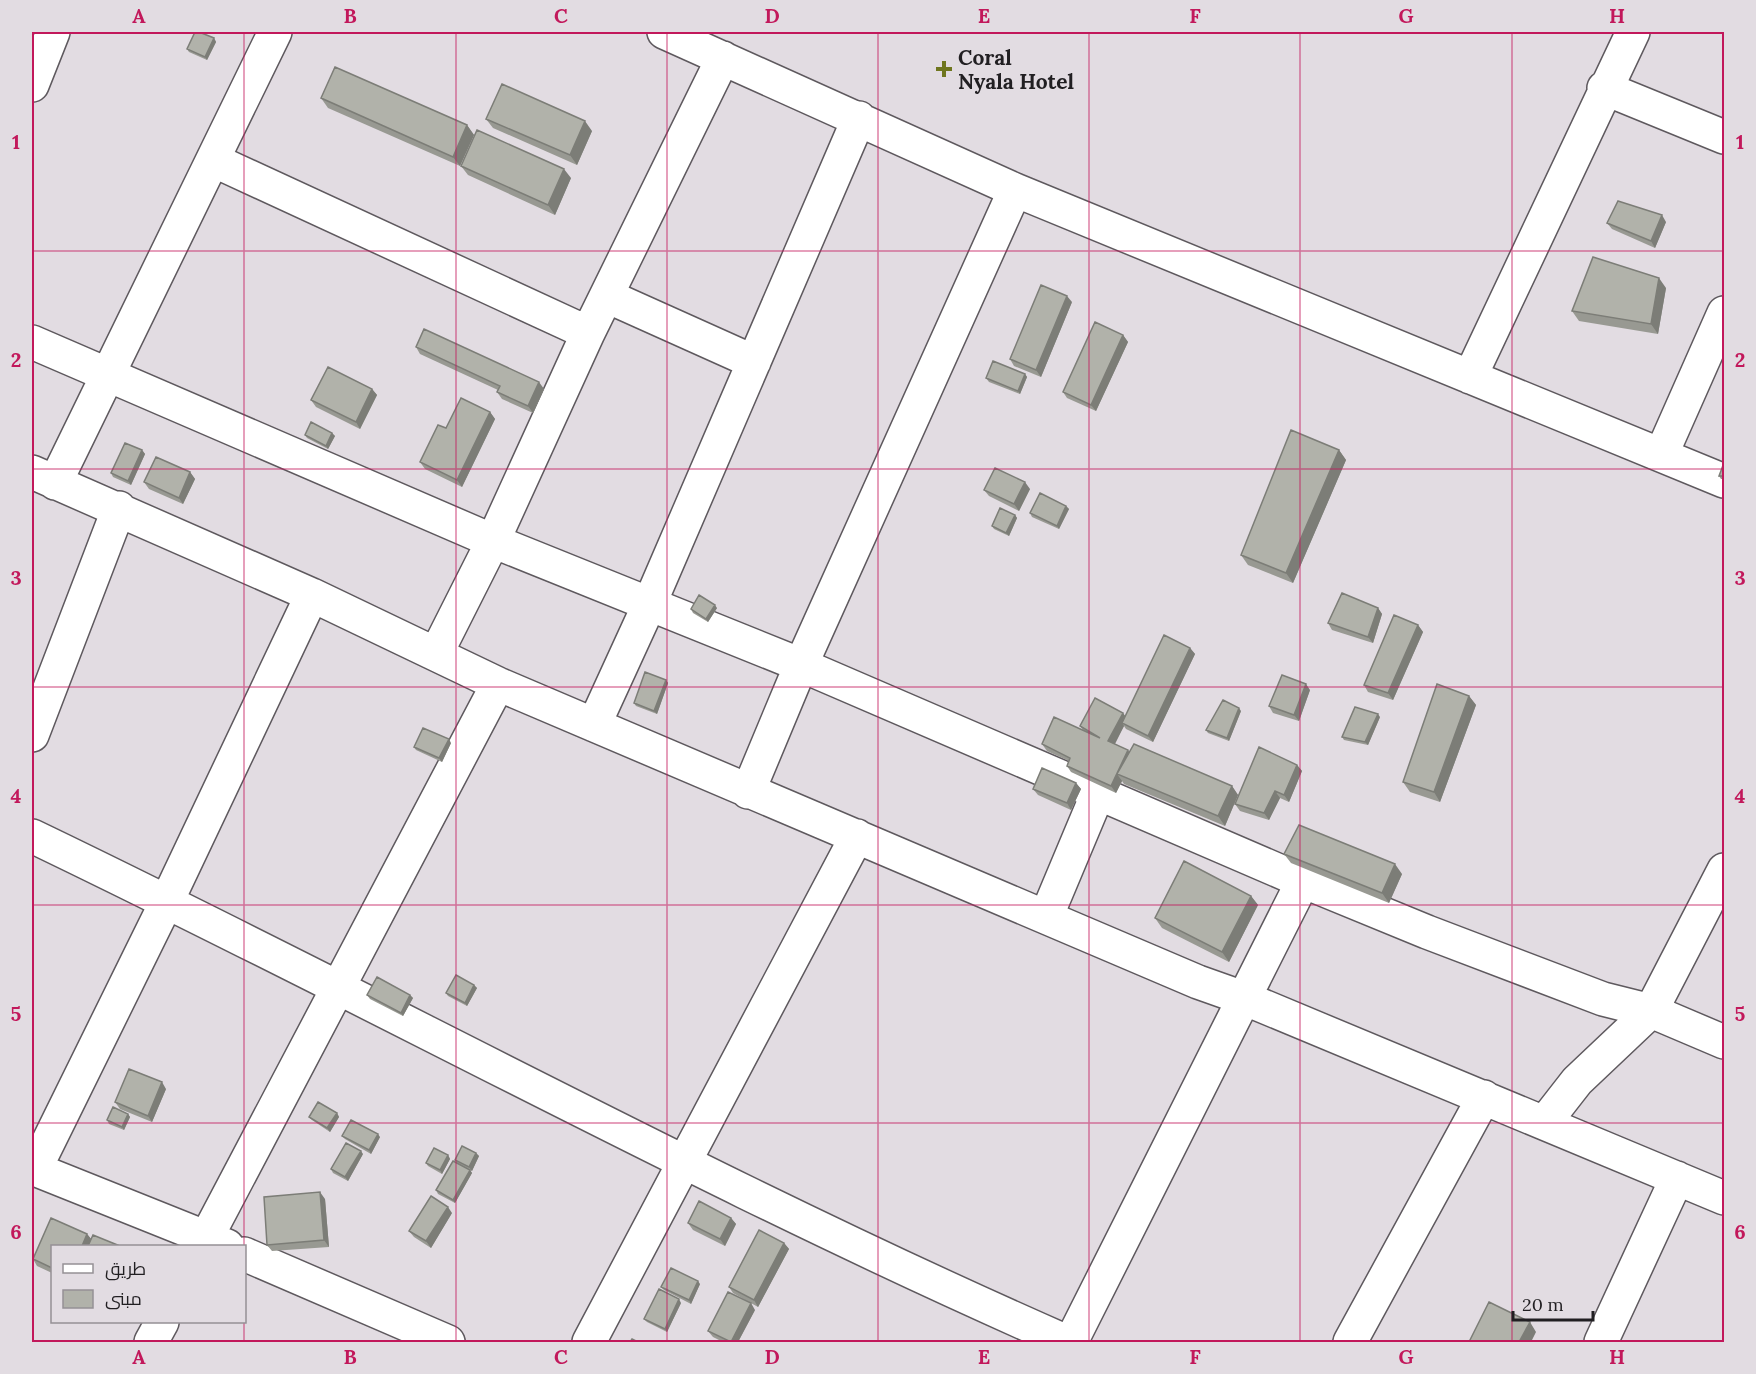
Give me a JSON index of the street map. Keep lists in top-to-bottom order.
{
  "places": {
    "health": ["Coral Nyala Hotel"]
  },
  "legend": ["طريق", "مبنى"],
  "scale_bar": "20 m",
  "grid": {
    "columns": [
      "A",
      "B",
      "C",
      "D",
      "E",
      "F",
      "G",
      "H"
    ],
    "rows": [
      "1",
      "2",
      "3",
      "4",
      "5",
      "6"
    ]
  }
}
